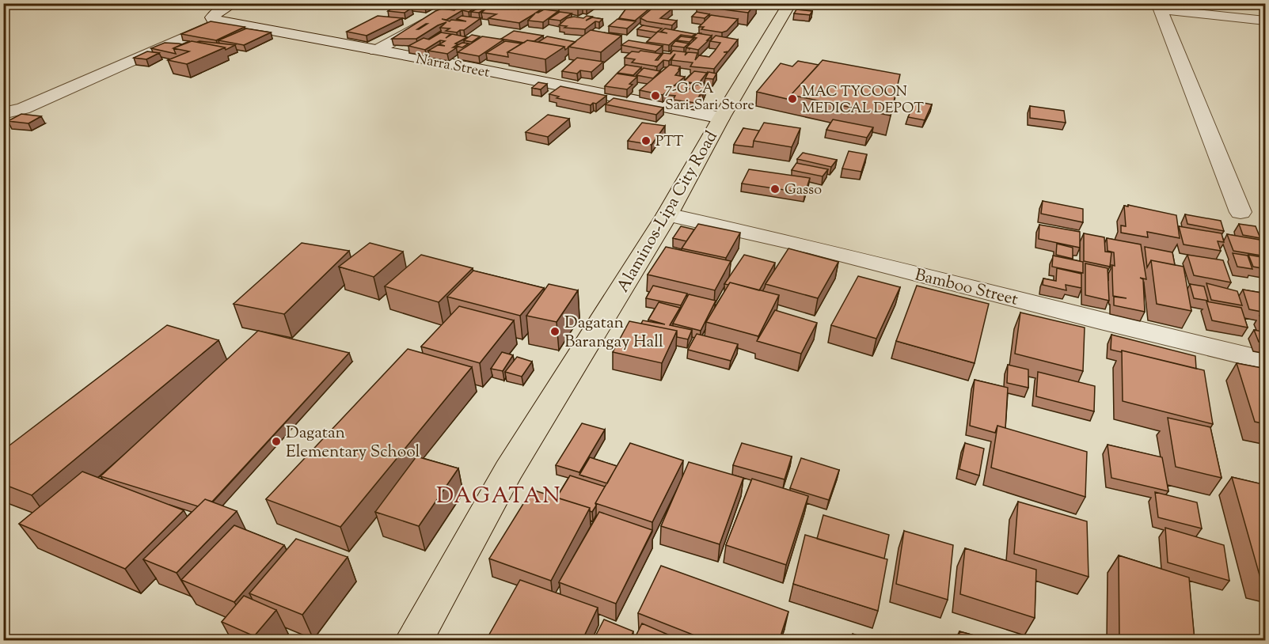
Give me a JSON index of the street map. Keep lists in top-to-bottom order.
{
  "streets": {
    "main road": ["Alaminos-Lipa City Road"],
    "street": ["Narra Street", "Bamboo Street"]
  },
  "crossings": [
    ["Narra Street", "Alaminos-Lipa City Road"],
    ["Alaminos-Lipa City Road", "Bamboo Street"]
  ],
  "districts": ["DAGATAN"],
  "places": [
    "7-G CA Sari-Sari Store",
    "MAC TYCOON MEDICAL DEPOT",
    "PTT",
    "Gasso",
    "Dagatan Barangay Hall",
    "Dagatan Elementary School"
  ]
}
